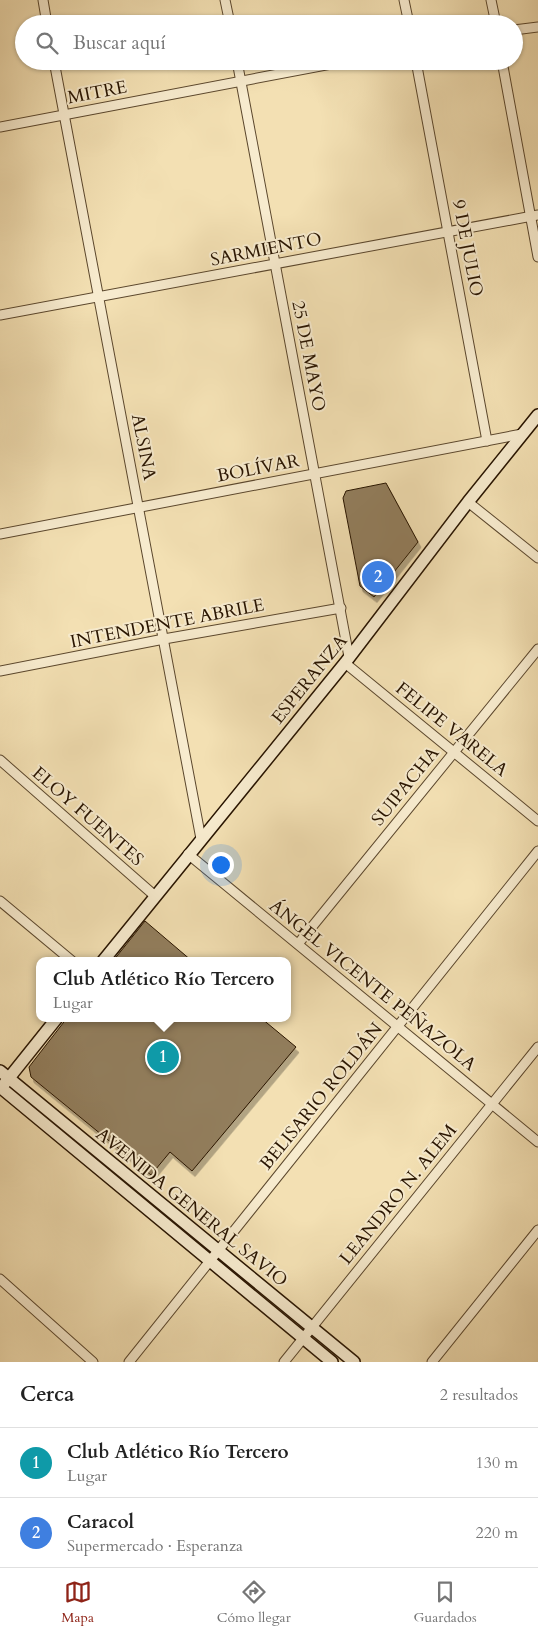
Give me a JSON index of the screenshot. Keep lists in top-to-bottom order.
{
  "streets": {
    "main road": ["ESPERANZA", "AVENIDA GENERAL SAVIO"],
    "street": [
      "MITRE",
      "9 DE JULIO",
      "SARMIENTO",
      "25 DE MAYO",
      "ALSINA",
      "BOLÍVAR",
      "INTENDENTE ABRILE",
      "FELIPE VARELA",
      "SUIPACHA",
      "ELOY FUENTES",
      "ÁNGEL VICENTE PEÑAZOLA",
      "BELISARIO ROLDÁN",
      "LEANDRO N. ALEM"
    ]
  },
  "crossings": [
    ["MITRE", "25 DE MAYO"],
    ["MITRE", "ALSINA"],
    ["9 DE JULIO", "SARMIENTO"],
    ["9 DE JULIO", "BOLÍVAR"],
    ["SARMIENTO", "25 DE MAYO"],
    ["SARMIENTO", "ALSINA"],
    ["25 DE MAYO", "BOLÍVAR"],
    ["25 DE MAYO", "INTENDENTE ABRILE"],
    ["25 DE MAYO", "ESPERANZA"],
    ["25 DE MAYO", "FELIPE VARELA"],
    ["ALSINA", "BOLÍVAR"],
    ["ALSINA", "INTENDENTE ABRILE"],
    ["ALSINA", "ESPERANZA"],
    ["BOLÍVAR", "ESPERANZA"],
    ["ESPERANZA", "FELIPE VARELA"],
    ["ESPERANZA", "ELOY FUENTES"],
    ["ESPERANZA", "ÁNGEL VICENTE PEÑAZOLA"],
    ["FELIPE VARELA", "SUIPACHA"],
    ["SUIPACHA", "ÁNGEL VICENTE PEÑAZOLA"],
    ["ÁNGEL VICENTE PEÑAZOLA", "BELISARIO ROLDÁN"],
    ["ÁNGEL VICENTE PEÑAZOLA", "LEANDRO N. ALEM"],
    ["BELISARIO ROLDÁN", "AVENIDA GENERAL SAVIO"],
    ["LEANDRO N. ALEM", "AVENIDA GENERAL SAVIO"]
  ],
  "page": {
    "search": "Buscar aquí",
    "pins": ["2", "1"],
    "popup": ["Club Atlético Río Tercero", "Lugar"],
    "heading": ["Cerca", "2 resultados"],
    "list": [
      {
        "mark": "1",
        "name": "Club Atlético Río Tercero",
        "note": "Lugar",
        "value": "130 m"
      },
      {
        "mark": "2",
        "name": "Caracol",
        "note": "Supermercado · Esperanza",
        "value": "220 m"
      }
    ],
    "nav": ["Mapa", "Cómo llegar", "Guardados"]
  }
}
